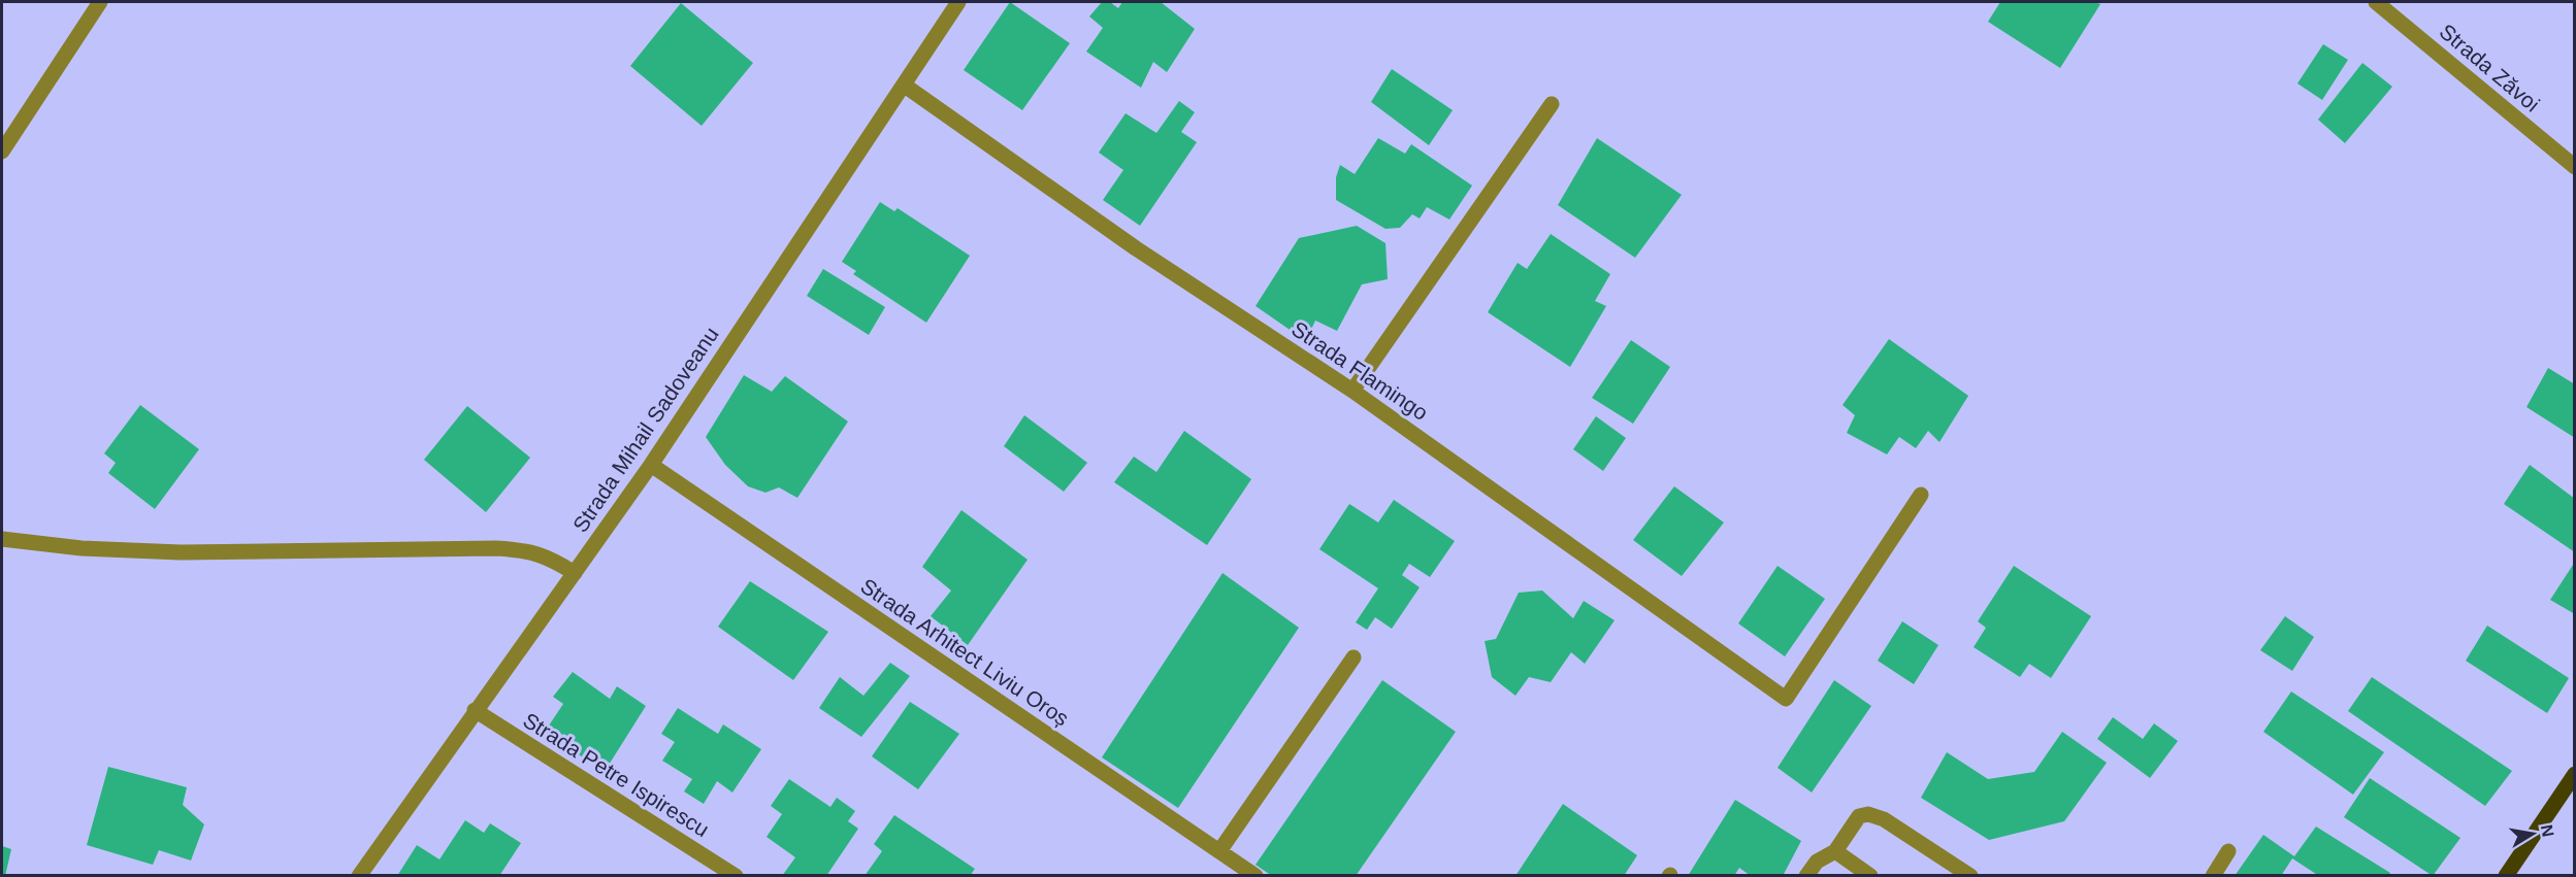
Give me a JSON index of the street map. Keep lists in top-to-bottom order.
{
  "streets": {
    "street": [
      "Strada Zăvoi",
      "Strada Flamingo",
      "Strada Mihail Sadoveanu",
      "Strada Arhitect Liviu Oroș",
      "Strada Petre Ispirescu"
    ]
  },
  "crossings": [
    ["Strada Flamingo", "Strada Mihail Sadoveanu"],
    ["Strada Mihail Sadoveanu", "Strada Arhitect Liviu Oroș"],
    ["Strada Mihail Sadoveanu", "Strada Petre Ispirescu"]
  ],
  "north": "right"
}
